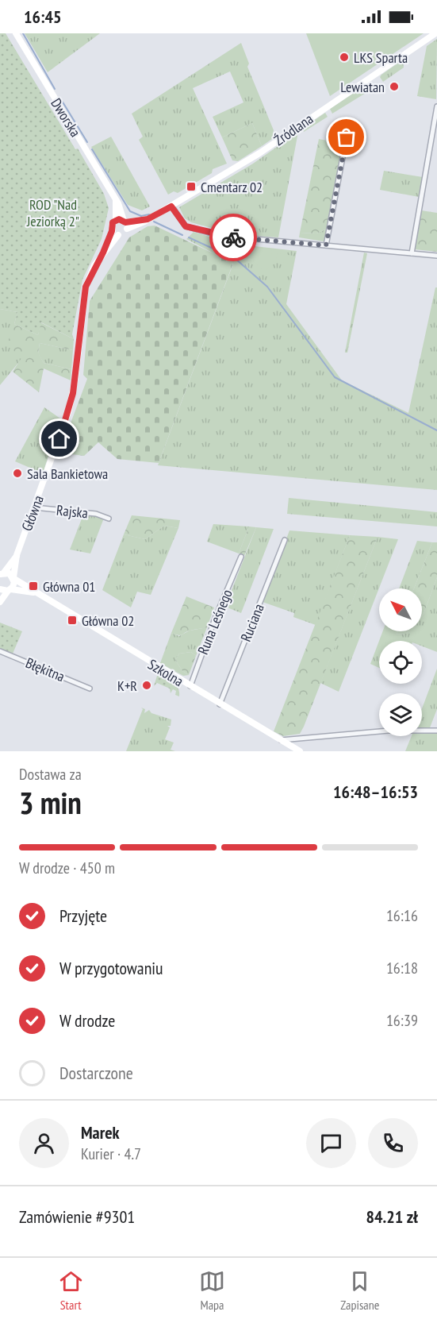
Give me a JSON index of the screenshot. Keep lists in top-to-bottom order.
{
  "streets": {
    "main road": [
      "Dworska",
      "Źródlana",
      "Główna",
      "Szkolna"
    ],
    "street": [
      "Rajska",
      "Runa Leśnego",
      "Ruciana",
      "Błękitna"
    ]
  },
  "crossings": [
    ["Dworska", "Źródlana"],
    ["Dworska", "Główna"],
    ["Źródlana", "Główna"],
    ["Rajska", "Główna"],
    ["Główna", "Szkolna"],
    ["Runa Leśnego", "Szkolna"],
    ["Ruciana", "Szkolna"]
  ],
  "parks": ["ROD \"Nad Jeziorką 2\""],
  "places": {
    "other": [
      "LKS Sparta",
      "Lewiatan",
      "Sala Bankietowa",
      "K+R"
    ],
    "transit": ["Cmentarz 02", "Główna 01", "Główna 02"]
  },
  "north": "top left",
  "page": {
    "status": "16:45",
    "heading": ["3 min", "Dostawa za", "16:48–16:53"],
    "panel": [
      "Marek",
      "Kurier · 4.7",
      "Zamówienie #9301",
      "84.21 zł"
    ],
    "bar": "W drodze · 450 m",
    "list": [
      ["Przyjęte", "16:16"],
      ["W przygotowaniu", "16:18"],
      ["W drodze", "16:39"],
      "Dostarczone"
    ],
    "tabs": ["Start", "Mapa", "Zapisane"]
  }
}
